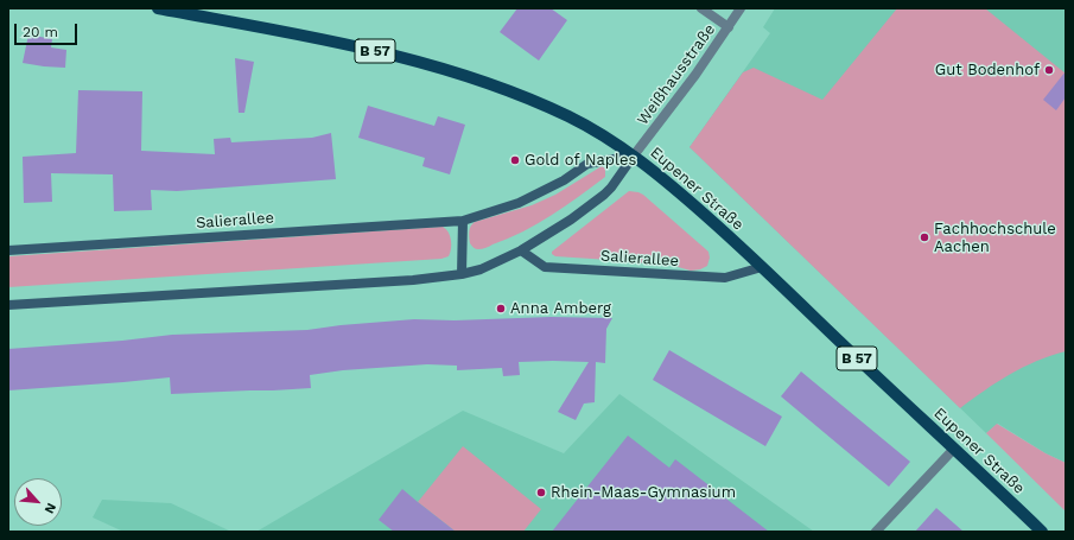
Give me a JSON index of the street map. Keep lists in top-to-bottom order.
{
  "streets": {
    "main road": ["B 57", "Eupener Straße"],
    "street": ["Weißhausstraße", "Salierallee"]
  },
  "crossings": [
    ["Weißhausstraße", "Eupener Straße"],
    ["Weißhausstraße", "Salierallee"],
    ["Eupener Straße", "Salierallee"]
  ],
  "places": [
    "Gut Bodenhof",
    "Gold of Naples",
    "Fachhochschule Aachen",
    "Anna Amberg",
    "Rhein-Maas-Gymnasium"
  ],
  "scale_bar": "20 m",
  "north": "bottom right"
}
